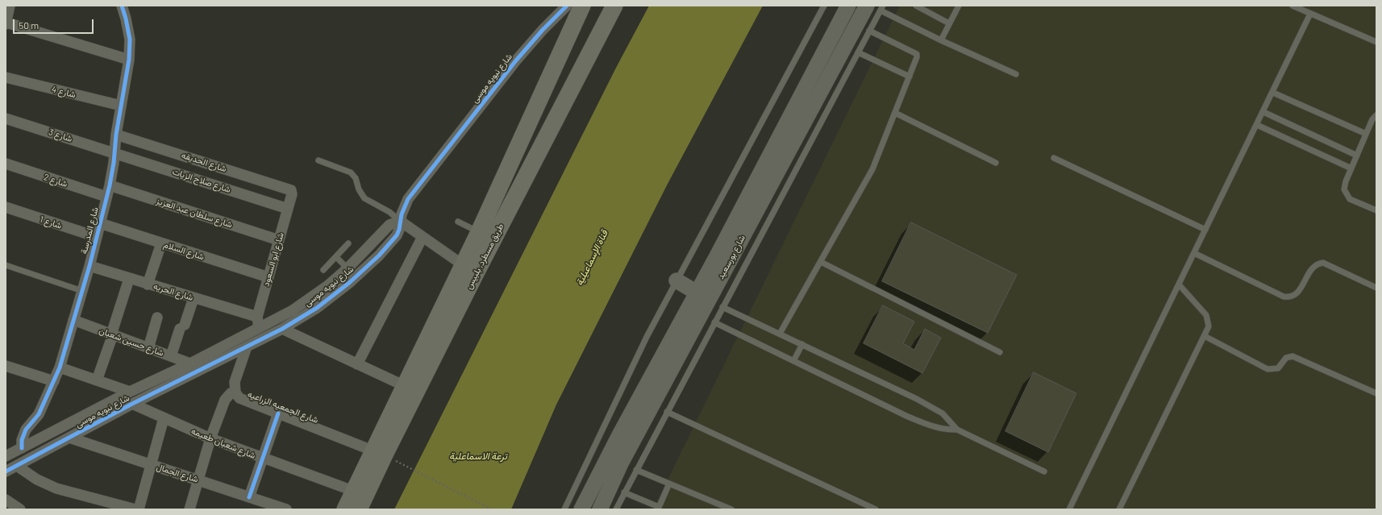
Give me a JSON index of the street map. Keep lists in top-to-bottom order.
{
  "streets": {
    "main road": ["طريق مسطرد, بلبيس", "شارع بورسعيد"],
    "street": [
      "شارع نبويه موسى",
      "شارع 4",
      "شارع 3",
      "شارع الحديقه",
      "شارع 2",
      "شارع صلاح الزيات",
      "شارع سلطان عبد العزيز",
      "شارع 1",
      "شارع المدرسة",
      "شارع السلام",
      "شارع ابو السعود",
      "شارع الحريه",
      "شارع حسين شعبان",
      "شارع الجمعيه الزراعيه",
      "شارع شعبان طعيمه",
      "شارع الجمال"
    ]
  },
  "crossings": [
    ["شارع نبويه موسى", "شارع المدرسة"],
    ["شارع نبويه موسى", "شارع ابو السعود"],
    ["شارع نبويه موسى", "شارع حسين شعبان"],
    ["شارع نبويه موسى", "شارع الجمعيه الزراعيه"],
    ["شارع نبويه موسى", "شارع شعبان طعيمه"],
    ["شارع نبويه موسى", "شارع الجمال"],
    ["شارع 4", "شارع المدرسة"],
    ["شارع 3", "شارع صلاح الزيات"],
    ["شارع 3", "شارع المدرسة"],
    ["شارع الحديقه", "شارع المدرسة"],
    ["شارع الحديقه", "شارع ابو السعود"],
    ["شارع 2", "شارع المدرسة"],
    ["شارع صلاح الزيات", "شارع المدرسة"],
    ["شارع صلاح الزيات", "شارع ابو السعود"],
    ["شارع سلطان عبد العزيز", "شارع المدرسة"],
    ["شارع سلطان عبد العزيز", "شارع ابو السعود"],
    ["شارع 1", "شارع المدرسة"],
    ["شارع المدرسة", "شارع السلام"],
    ["شارع المدرسة", "شارع الحريه"],
    ["شارع المدرسة", "شارع حسين شعبان"],
    ["شارع السلام", "شارع ابو السعود"],
    ["طريق مسطرد, بلبيس", "شارع الجمعيه الزراعيه"],
    ["طريق مسطرد, بلبيس", "شارع شعبان طعيمه"],
    ["شارع ابو السعود", "شارع الحريه"]
  ],
  "water": ["قناة الإسماعيلية", "ترعة الاسماعلية"],
  "scale_bar": "50 m"
}
